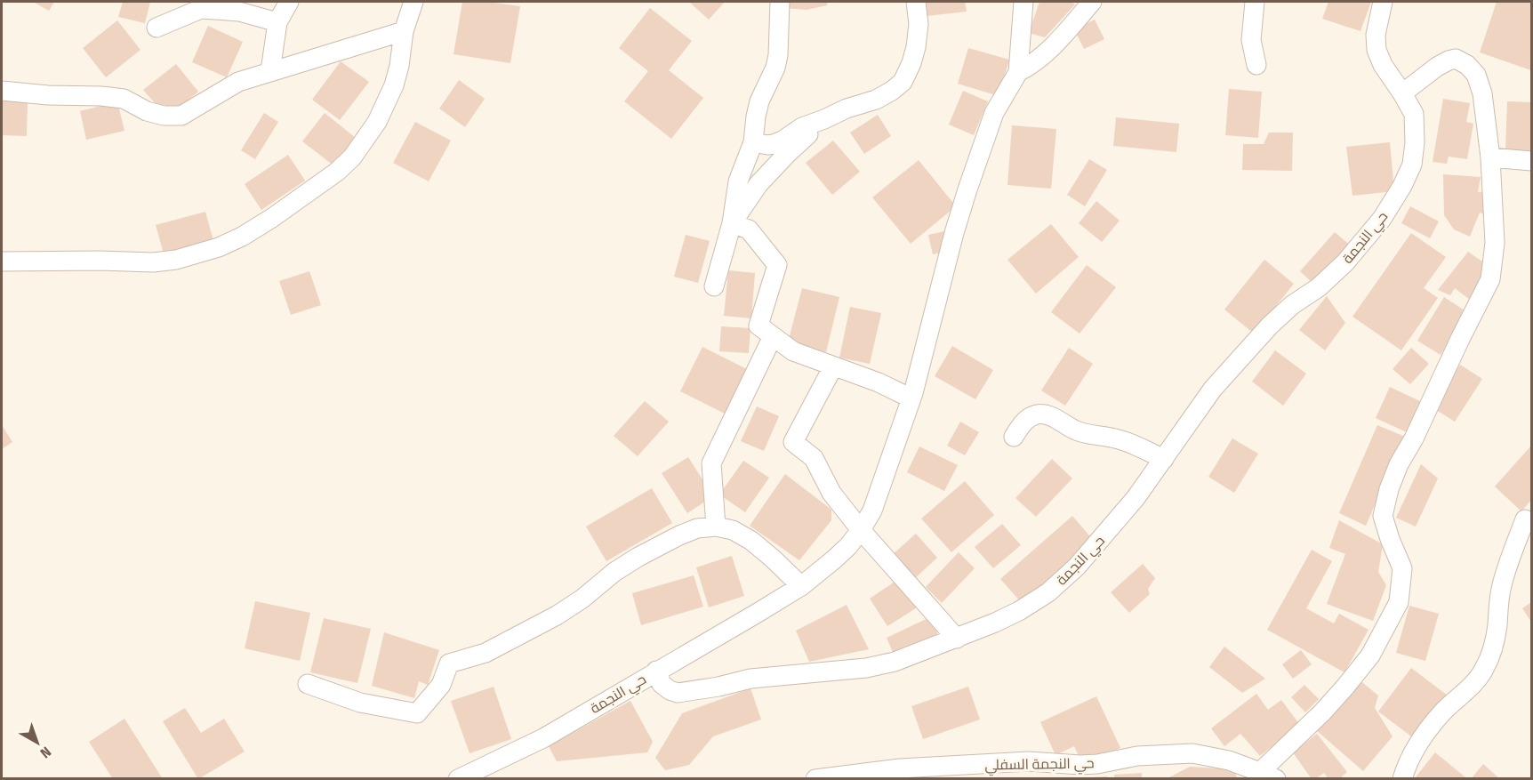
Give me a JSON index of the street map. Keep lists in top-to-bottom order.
{
  "streets": {
    "street": ["حي النجمة", "حي النجمة السفلي"]
  },
  "north": "bottom right"
}
